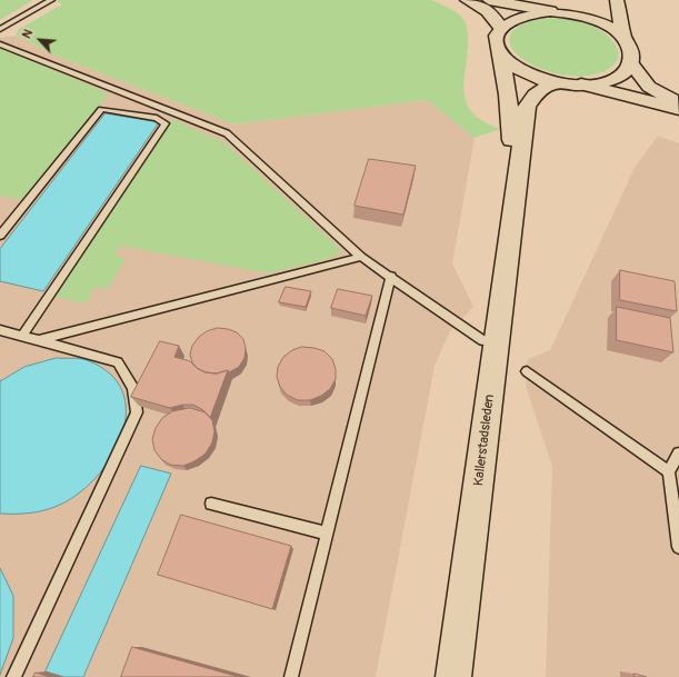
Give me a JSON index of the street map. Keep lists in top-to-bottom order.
{
  "streets": {
    "main road": ["Kallerstadsleden"]
  },
  "north": "top left"
}
